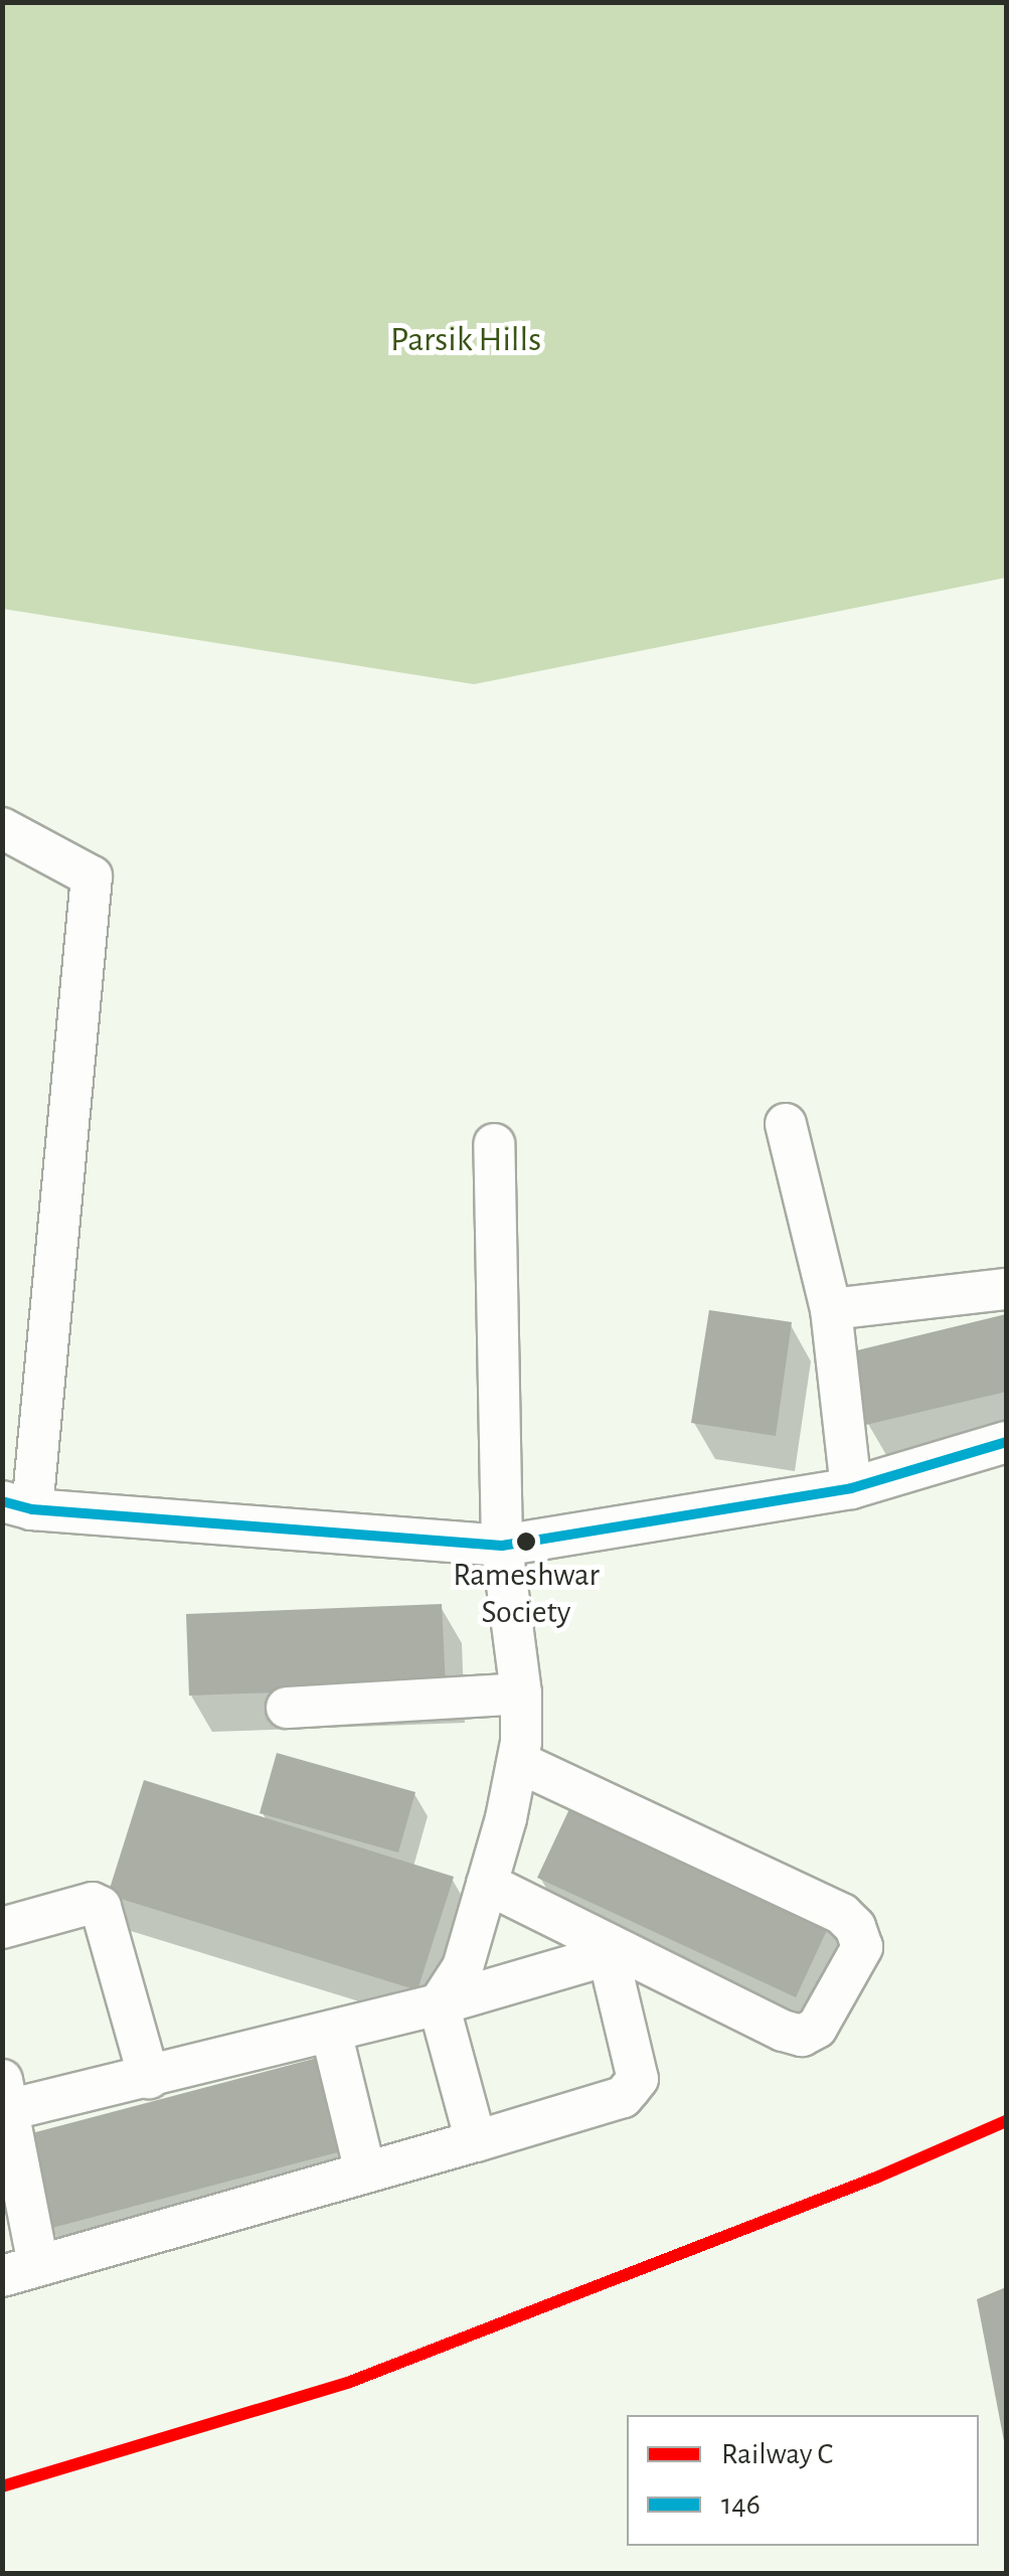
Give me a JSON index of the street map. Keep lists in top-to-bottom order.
{
  "parks": ["Parsik Hills"],
  "places": ["Rameshwar Society"],
  "lines": ["transit line 146", "rail line C"],
  "legend": ["Railway C", "146"]
}
